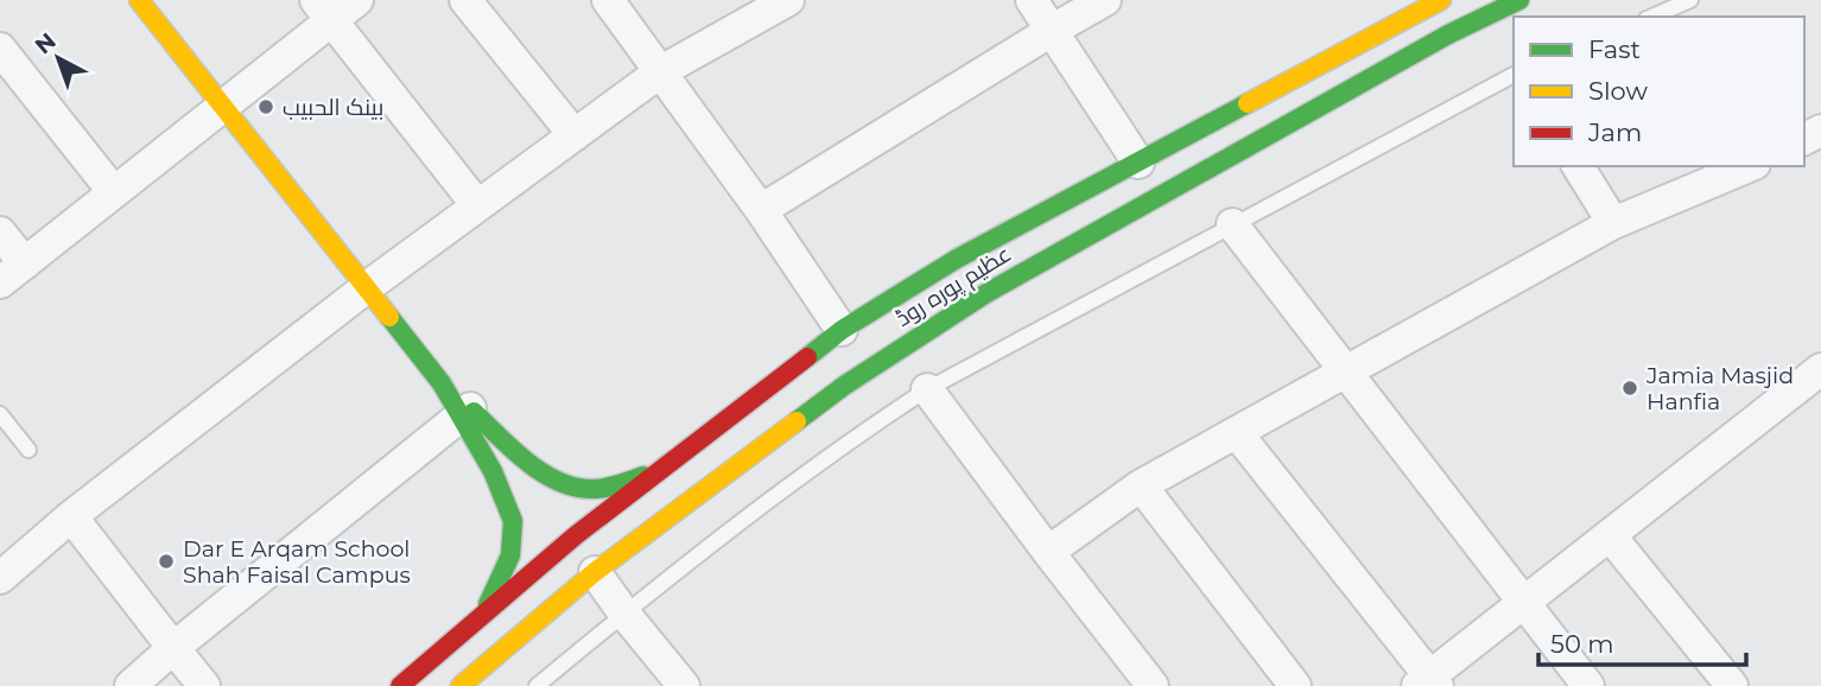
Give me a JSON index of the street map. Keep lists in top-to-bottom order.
{
  "streets": {
    "main road": ["عظیم پورہ روڈ"]
  },
  "places": ["بينک الحبيب", "Jamia Masjid Hanfia", "Dar E Arqam School Shah Faisal Campus"],
  "legend": ["Fast", "Slow", "Jam"],
  "scale_bar": "50 m",
  "north": "top left"
}
